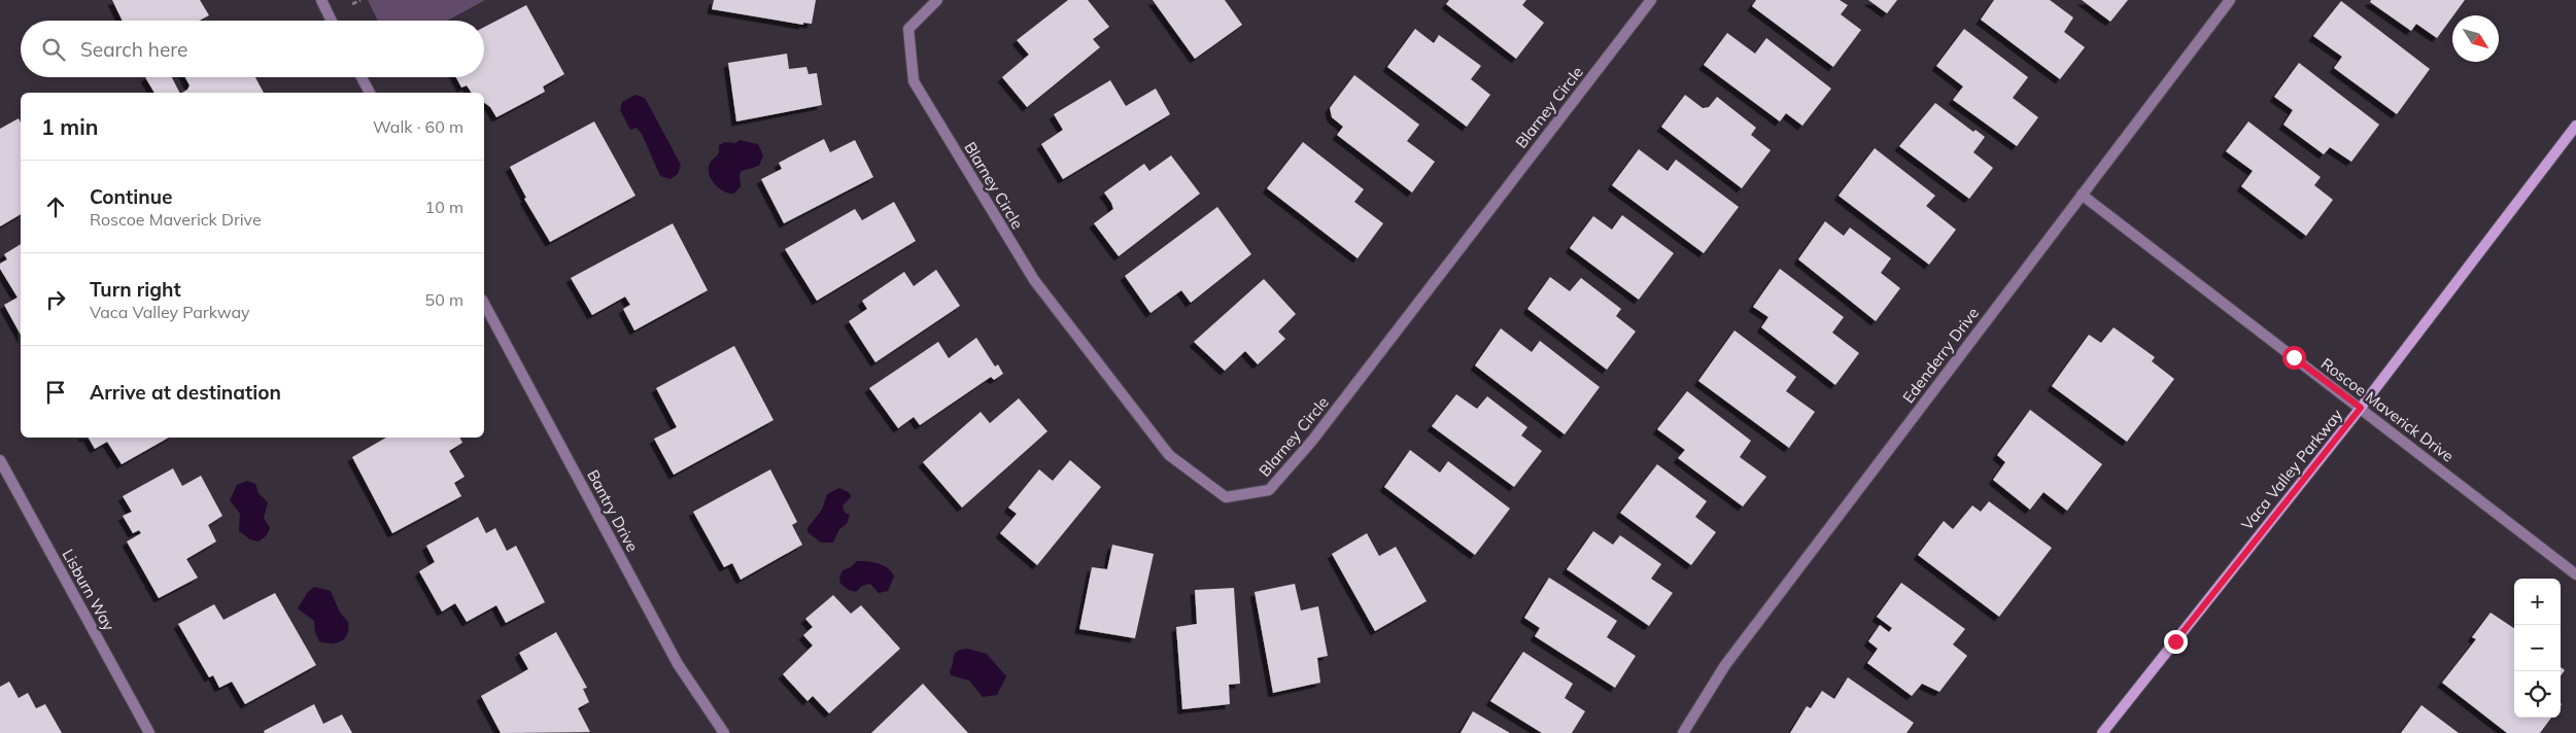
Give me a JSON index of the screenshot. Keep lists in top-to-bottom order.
{
  "streets": {
    "street": [
      "Blarney Circle",
      "Edenderry Drive",
      "Roscoe Maverick Drive",
      "Vaca Valley Parkway",
      "Bantry Drive",
      "Lisburn Way"
    ]
  },
  "crossings": [
    ["Edenderry Drive", "Roscoe Maverick Drive"],
    ["Roscoe Maverick Drive", "Vaca Valley Parkway"]
  ],
  "north": "bottom right",
  "page": {
    "search": "Search here",
    "heading": ["1 min", "Walk · 60 m"],
    "list": [
      ["Continue", "Roscoe Maverick Drive", "10 m"],
      ["Turn right", "Vaca Valley Parkway", "50 m"],
      "Arrive at destination"
    ],
    "map_buttons": ["+", "−"]
  }
}
